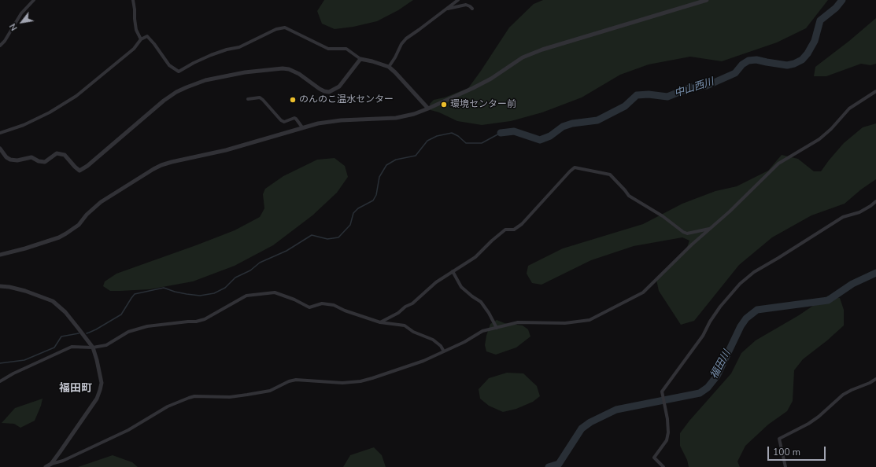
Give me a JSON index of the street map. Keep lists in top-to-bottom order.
{
  "districts": ["福田町"],
  "water": ["中山西川", "福田川"],
  "places": ["のんのこ温水センター", "環境センター前"],
  "scale_bar": "100 m",
  "north": "bottom left"
}
